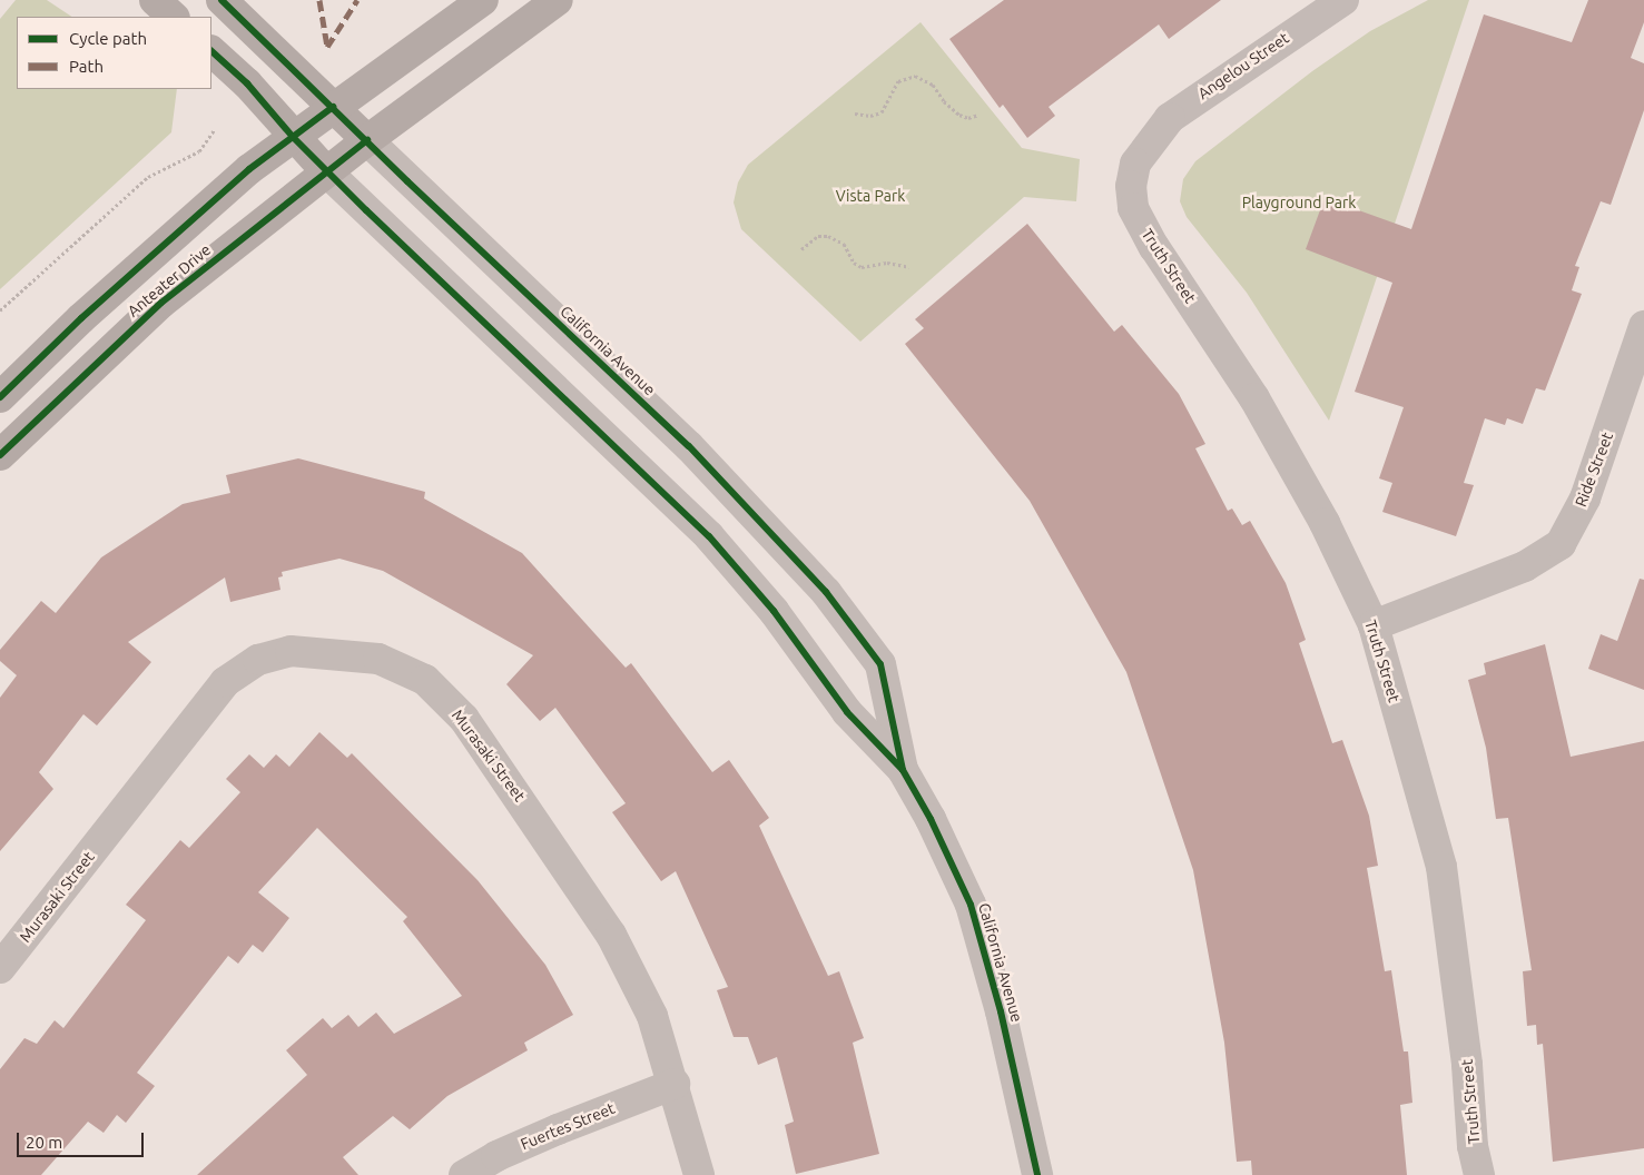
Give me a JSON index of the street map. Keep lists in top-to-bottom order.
{
  "streets": {
    "main road": ["Anteater Drive", "California Avenue"],
    "street": [
      "Angelou Street",
      "Truth Street",
      "Ride Street",
      "Murasaki Street",
      "Fuertes Street"
    ]
  },
  "crossings": [
    ["Angelou Street", "Truth Street"],
    ["Truth Street", "Ride Street"],
    ["Anteater Drive", "California Avenue"],
    ["Murasaki Street", "Fuertes Street"]
  ],
  "parks": ["Vista Park", "Playground Park"],
  "legend": ["Cycle path", "Path"],
  "scale_bar": "20 m"
}
